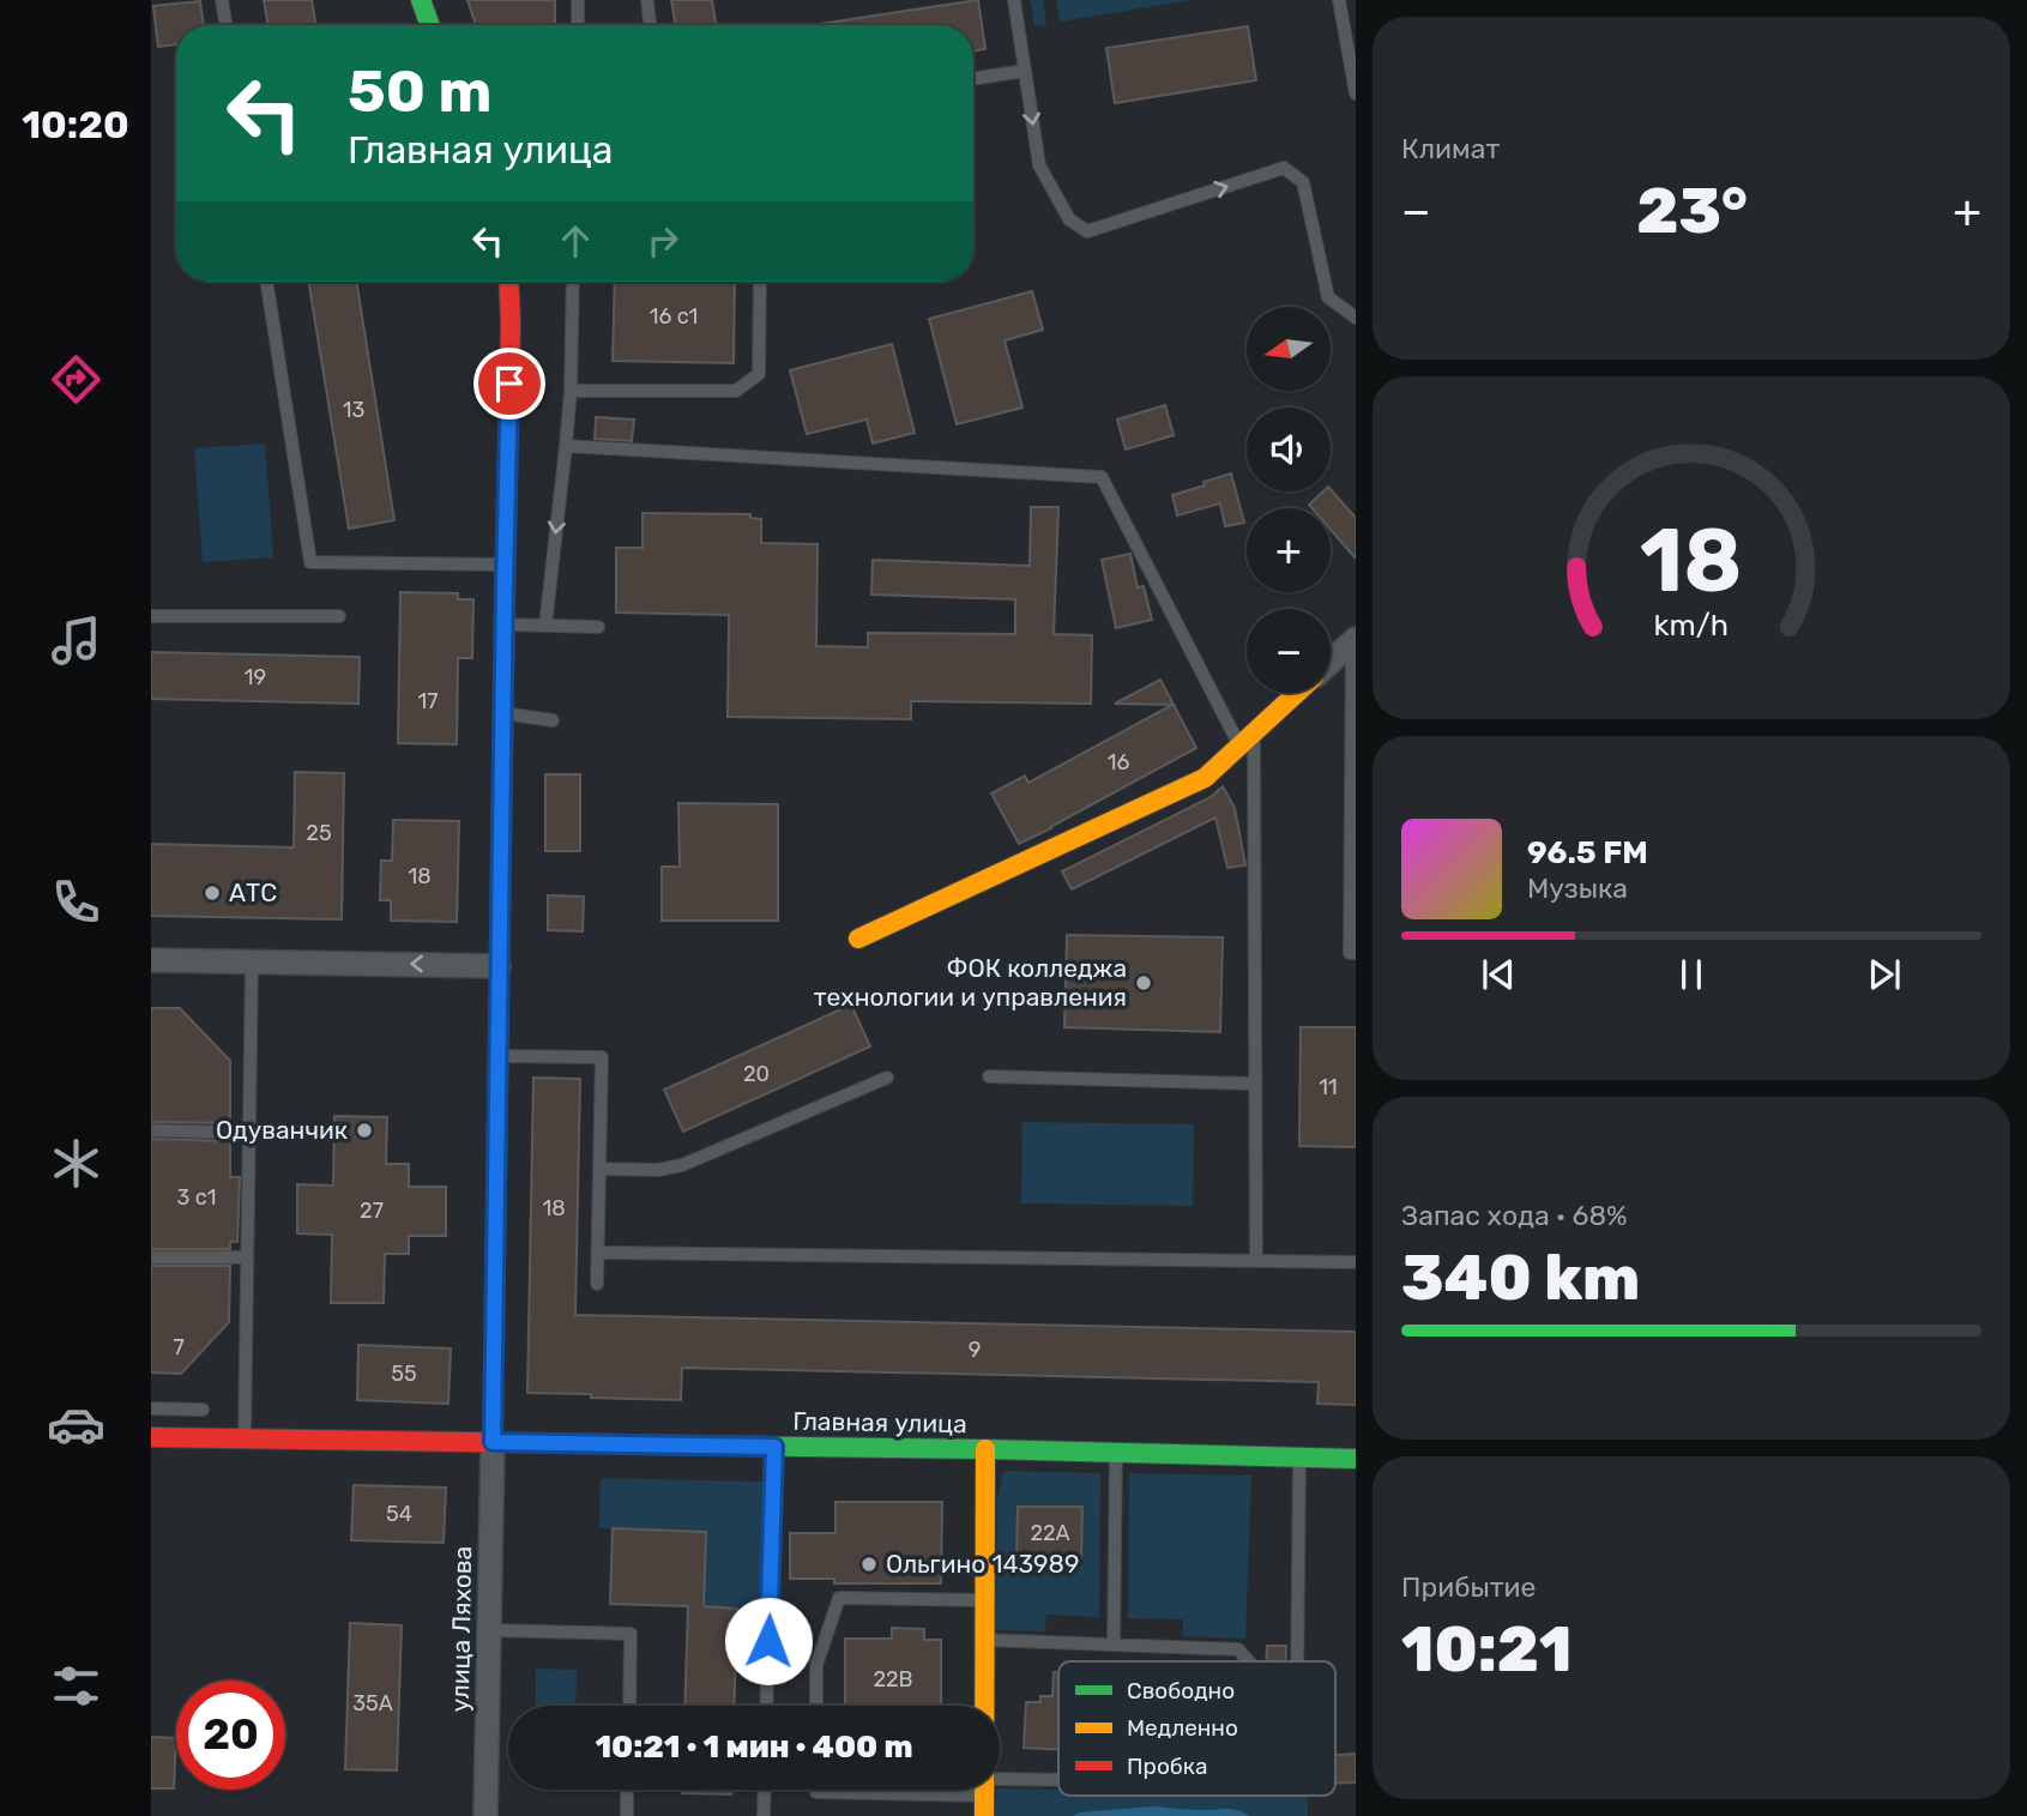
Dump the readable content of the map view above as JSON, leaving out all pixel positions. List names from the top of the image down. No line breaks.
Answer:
{"streets":{"street":["Главная улица","улица Ляхова"]},"crossings":[["Главная улица","улица Ляхова"]],"places":["АТС","ФОК колледжа технологии и управления","Одуванчик","Ольгино 143989"],"house_numbers":["16 с1","13","19","17","16","25","18","20","11","3 с1","18","27","7","9","55","54","22А","22В","35А"],"legend":["Свободно","Медленно","Пробка"],"north":"left","page":{"tabs":"10:20","tile":["Климат",["Запас хода · 68%","340 km"],["Прибытие","10:21"]],"turn":["50 m","Главная улица"],"heat":["−","23°","+"],"map_buttons":["+","−"],"song":["96.5 FM","Музыка"],"limit":"20","trip":"10:21 · 1 мин · 400 m","gauge":["18","km/h"]}}
